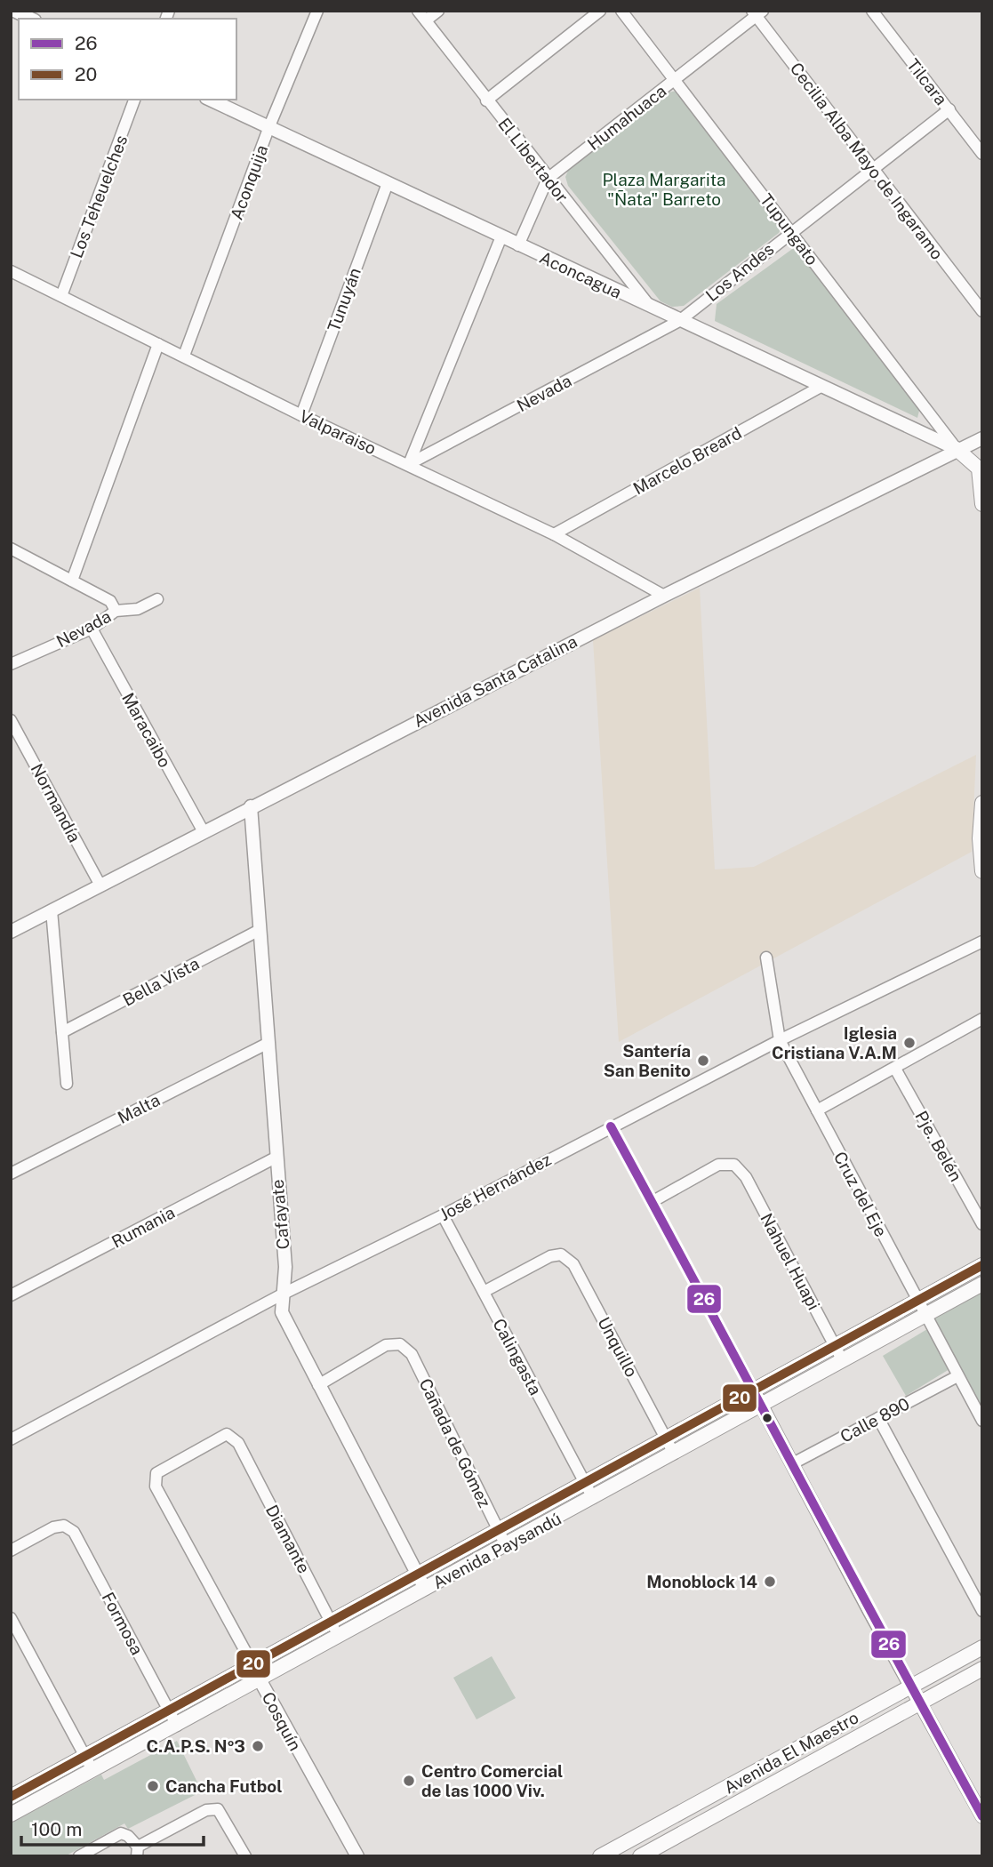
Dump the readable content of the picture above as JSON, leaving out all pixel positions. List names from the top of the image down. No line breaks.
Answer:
{"streets":{"main road":["Avenida Paysandú","Avenida El Maestro"],"street":["Tilcara","Humahuaca","El Libertador","Cecilia Alba Mayo de Ingaramo","Aconquija","Los Teheuelches","Tupungato","Los Andes","Aconcagua","Tunuyán","Nevada","Valparaiso","Marcelo Breard","Avenida Santa Catalina","Maracaibo","Normandía","Bella Vista","Malta","Pje. Belén","José Hernández","Cruz del Eje","Cafayate","Rumania","Nahuel Huapi","Unquillo","Calingasta","Calle 890","Cañada de Gómez","Diamante","Formosa","Cosquín"]},"crossings":[["Tilcara","Los Andes"],["Humahuaca","El Libertador"],["Humahuaca","Cecilia Alba Mayo de Ingaramo"],["Humahuaca","Tupungato"],["Humahuaca","Aconcagua"],["El Libertador","Aconcagua"],["Cecilia Alba Mayo de Ingaramo","Los Andes"],["Aconquija","Aconcagua"],["Aconquija","Valparaiso"],["Los Teheuelches","Valparaiso"],["Tupungato","Los Andes"],["Tupungato","Aconcagua"],["Tupungato","Avenida Santa Catalina"],["Los Andes","Aconcagua"],["Los Andes","Nevada"],["Aconcagua","Tunuyán"],["Aconcagua","Nevada"],["Aconcagua","Marcelo Breard"],["Aconcagua","Avenida Santa Catalina"],["Tunuyán","Valparaiso"],["Nevada","Valparaiso"],["Nevada","Maracaibo"],["Valparaiso","Marcelo Breard"],["Valparaiso","Avenida Santa Catalina"],["Avenida Santa Catalina","Maracaibo"],["Avenida Santa Catalina","Normandía"],["Avenida Santa Catalina","Cafayate"],["Bella Vista","Cafayate"],["Malta","Cafayate"],["José Hernández","Cruz del Eje"],["José Hernández","Cafayate"],["José Hernández","Calingasta"],["Cruz del Eje","Calle 890"],["Cruz del Eje","Avenida Paysandú"],["Cafayate","Rumania"],["Cafayate","Cañada de Gómez"],["Cafayate","Avenida Paysandú"],["Nahuel Huapi","Avenida Paysandú"],["Unquillo","Calingasta"],["Unquillo","Avenida Paysandú"],["Calingasta","Avenida Paysandú"],["Cañada de Gómez","Avenida Paysandú"],["Diamante","Avenida Paysandú"],["Diamante","Cosquín"],["Avenida Paysandú","Formosa"],["Avenida Paysandú","Cosquín"]],"parks":["Plaza Margarita \"Ñata\" Barreto"],"places":["Iglesia Cristiana V.A.M","Santería San Benito","Monoblock 14","C.A.P.S. Nº3","Centro Comercial de las 1000 Viv.","Cancha Futbol"],"lines":["transit line 26","transit line 20"],"legend":["26","20"],"scale_bar":"100 m"}
